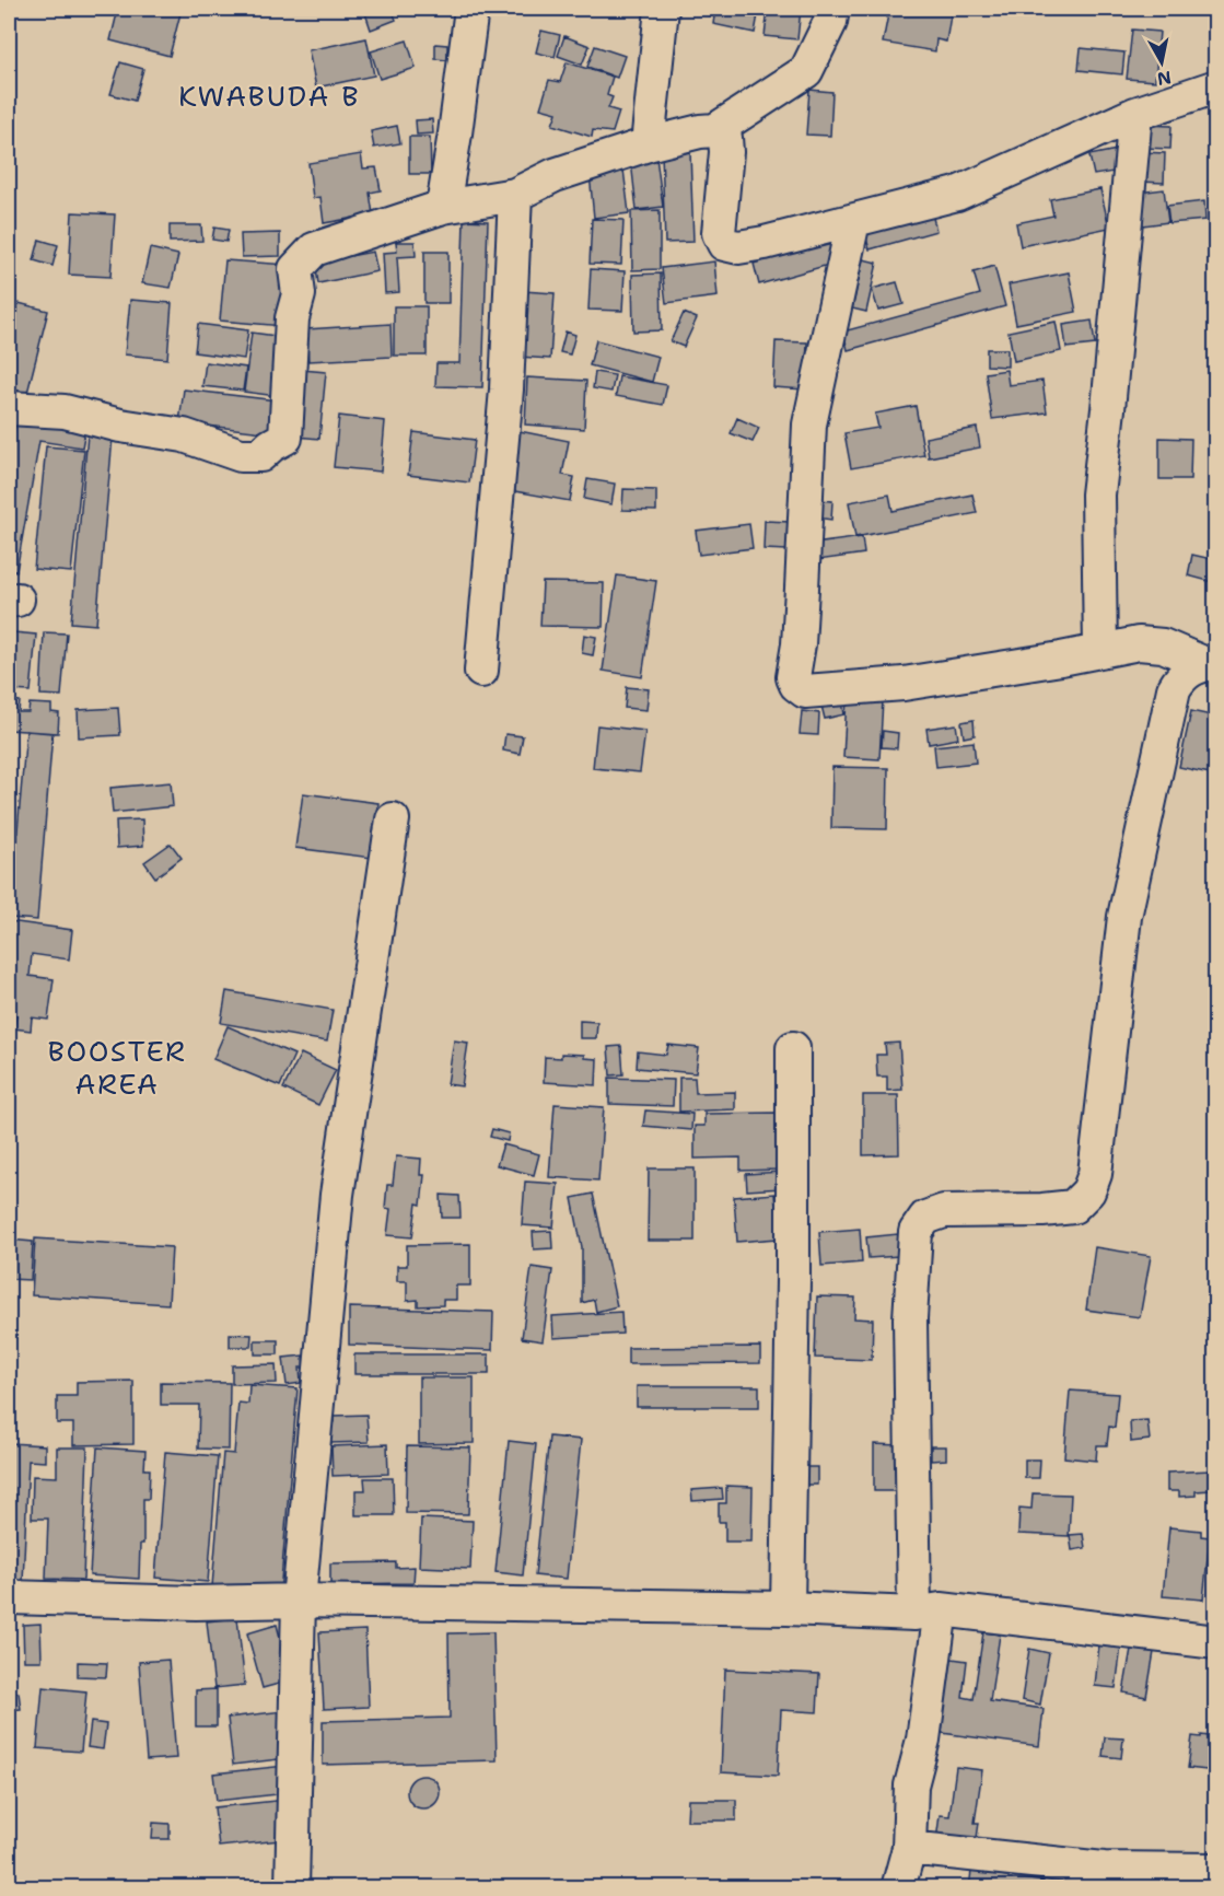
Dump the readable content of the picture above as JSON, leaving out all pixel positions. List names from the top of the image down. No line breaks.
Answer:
{"districts":["KWABUDA B","BOOSTER AREA"],"north":"bottom"}
